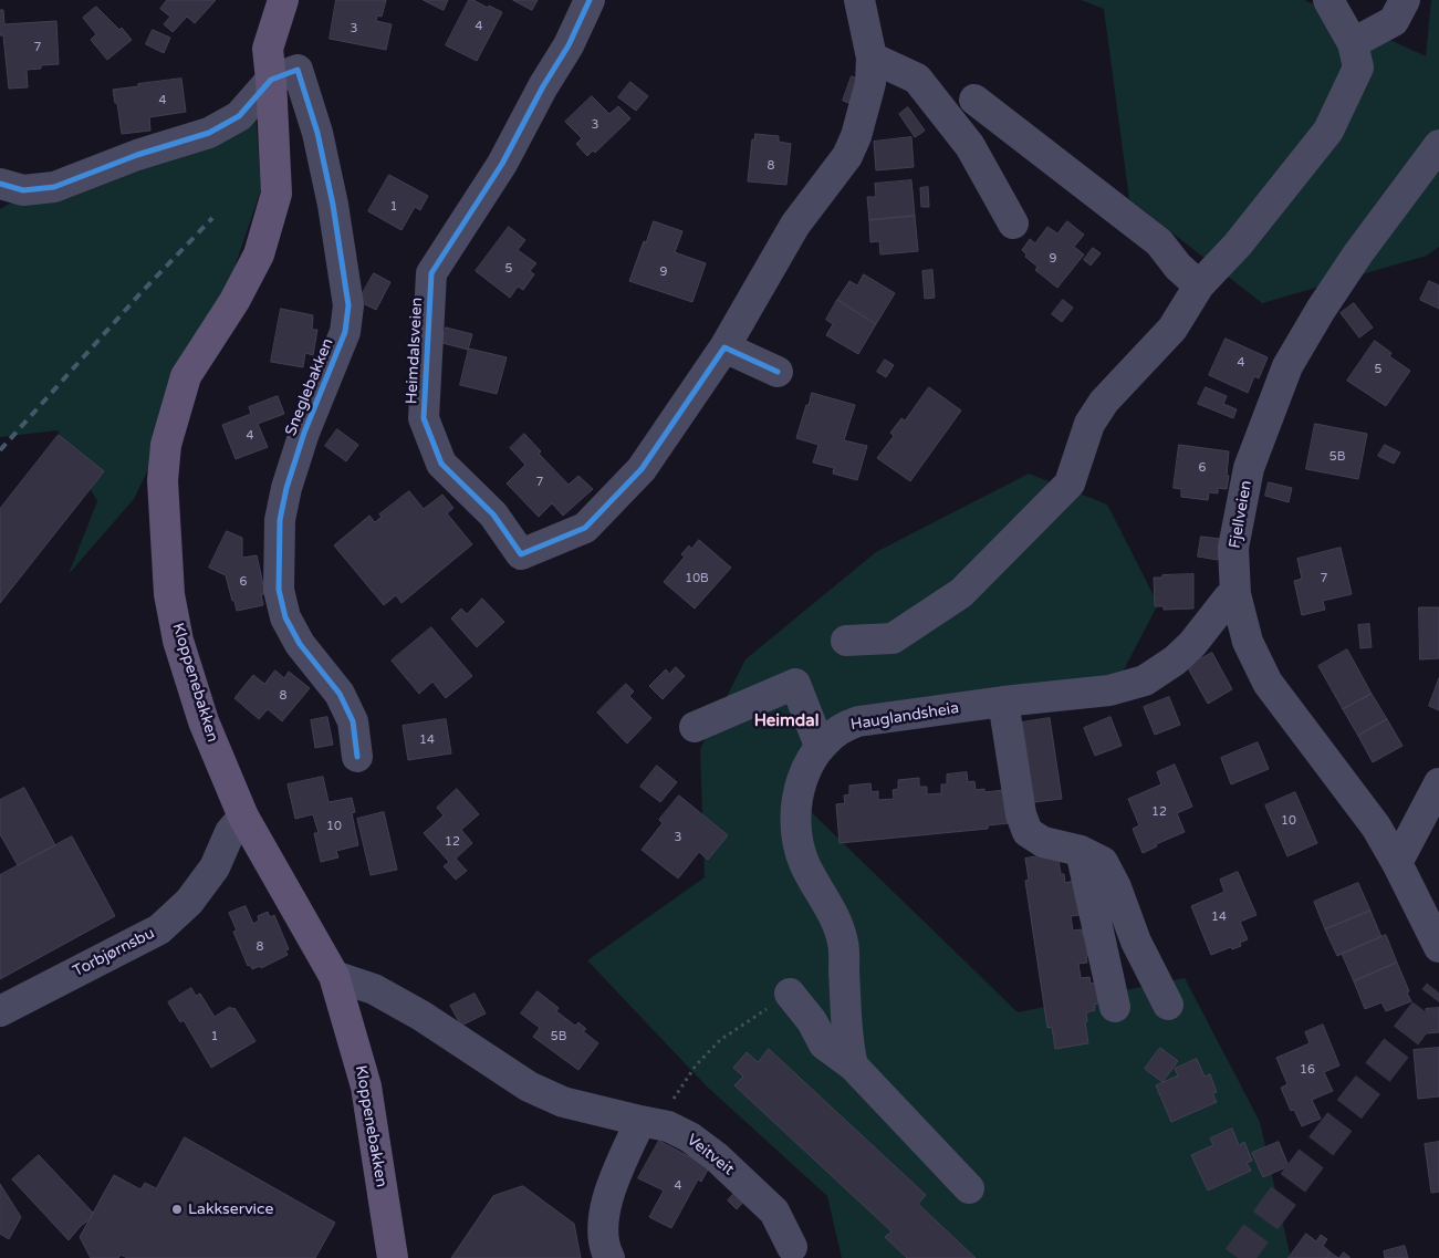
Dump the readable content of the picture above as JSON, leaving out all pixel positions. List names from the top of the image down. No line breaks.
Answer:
{"streets":{"main road":["Kloppenebakken"],"street":["Heimdalsveien","Sneglebakken","Fjellveien","Hauglandsheia","Torbjørnsbu","Veitveit"]},"crossings":[["Sneglebakken","Kloppenebakken"],["Fjellveien","Hauglandsheia"],["Kloppenebakken","Torbjørnsbu"],["Kloppenebakken","Veitveit"]],"districts":["Heimdal"],"places":["Lakkservice"],"house_numbers":["4","3","7","4","3","8","1","9","5","9","4","5","4","5B","6","7","10B","7","6","8","14","12","10","10","3","12","14","8","1","5B","16","4"]}
